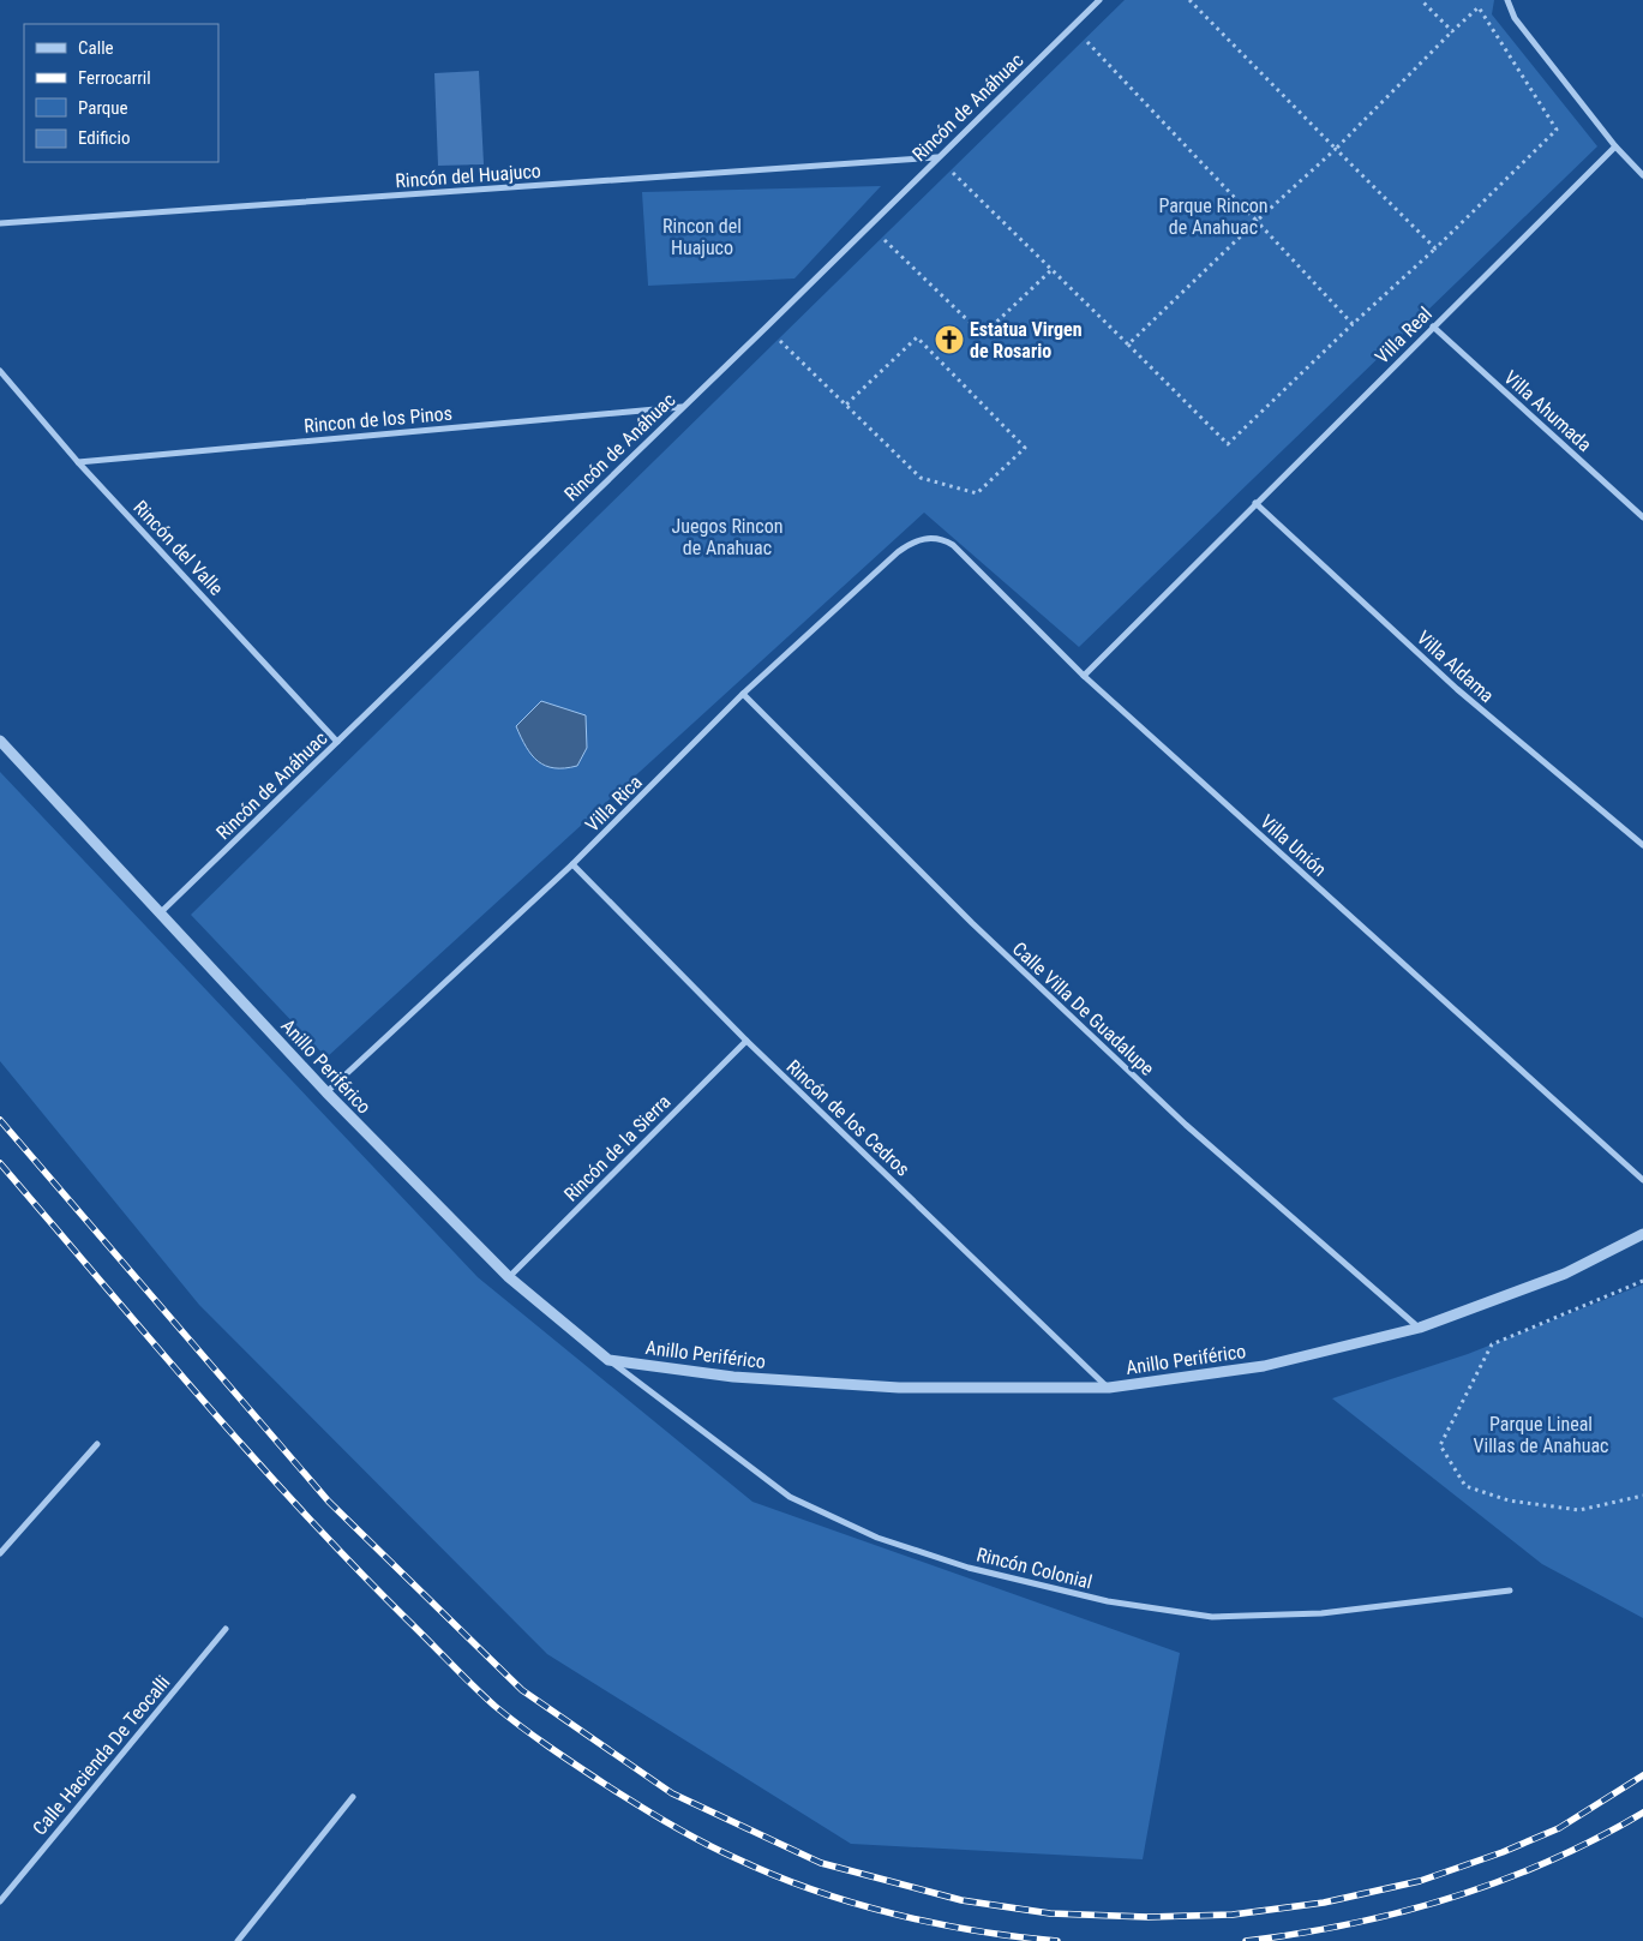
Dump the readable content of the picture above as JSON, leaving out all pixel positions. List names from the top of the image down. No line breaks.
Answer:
{"streets":{"street":["Rincón de Anáhuac","Rincón del Huajuco","Villa Real","Villa Ahumada","Rincon de los Pinos","Rincón del Valle","Villa Aldama","Villa Rica","Villa Unión","Calle Villa De Guadalupe","Anillo Periférico","Rincón de los Cedros","Rincón de la Sierra","Rincón Colonial","Calle Hacienda De Teocalli"]},"crossings":[["Rincón de Anáhuac","Rincón del Huajuco"],["Rincón de Anáhuac","Rincon de los Pinos"],["Rincón de Anáhuac","Rincón del Valle"],["Rincón de Anáhuac","Anillo Periférico"],["Villa Real","Villa Ahumada"],["Villa Real","Villa Aldama"],["Villa Real","Villa Unión"],["Rincon de los Pinos","Rincón del Valle"],["Villa Rica","Villa Unión"],["Villa Rica","Calle Villa De Guadalupe"],["Villa Rica","Anillo Periférico"],["Villa Rica","Rincón de los Cedros"],["Calle Villa De Guadalupe","Anillo Periférico"],["Anillo Periférico","Rincón de los Cedros"],["Anillo Periférico","Rincón de la Sierra"],["Anillo Periférico","Rincón Colonial"],["Rincón de los Cedros","Rincón de la Sierra"]],"parks":["Parque Rincon de Anahuac","Rincon del Huajuco","Juegos Rincon de Anahuac","Parque Lineal Villas de Anahuac"],"places":{"church":["Estatua Virgen de Rosario"]},"legend":["Calle","Ferrocarril","Parque","Edificio"]}
